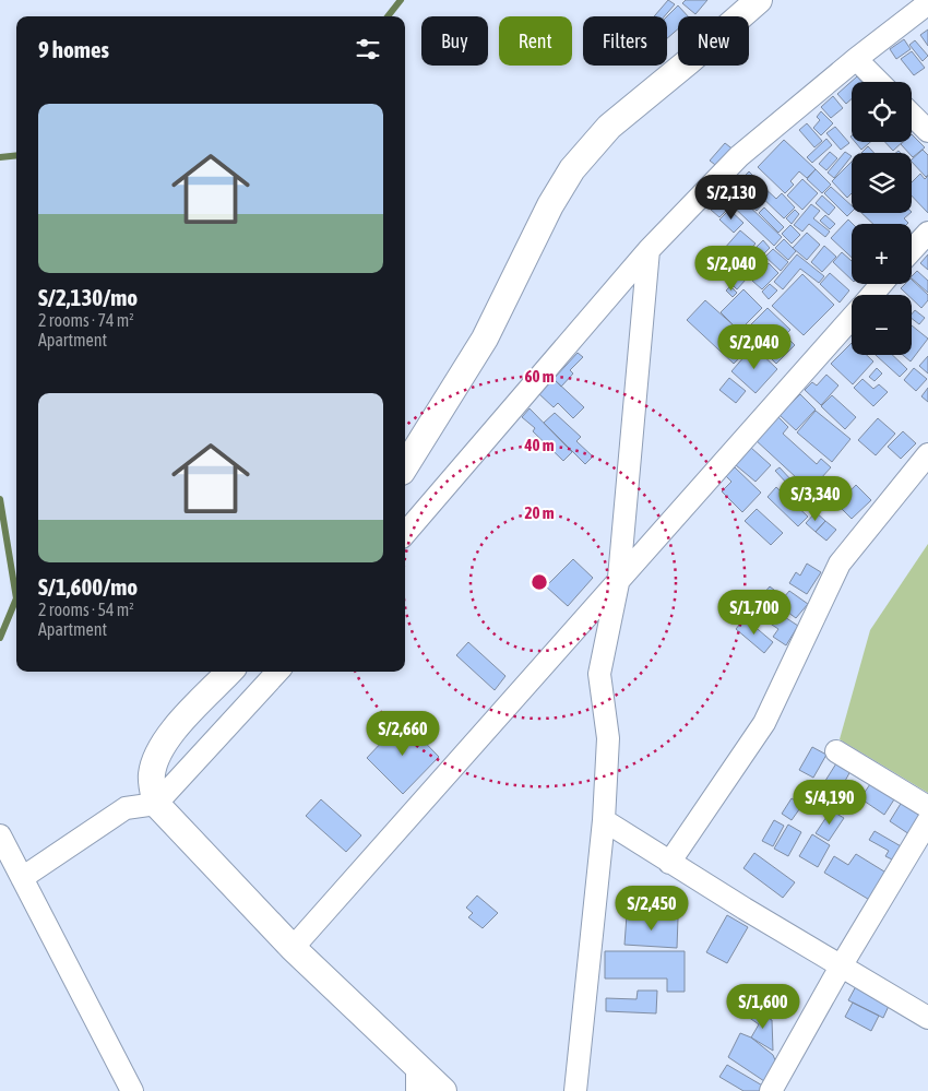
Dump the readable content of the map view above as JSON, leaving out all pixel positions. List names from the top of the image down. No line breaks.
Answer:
{"page":{"chip":["Buy","Rent","Filters","New"],"heading":"9 homes","map_buttons":["+","−"],"list":[{"name":"S/2,130/mo","note":"2 rooms · 74 m² · Apartment"},{"name":"S/1,600/mo","note":"2 rooms · 54 m² · Apartment"}],"price":["S/2,130","S/2,040","S/2,040","S/3,340","S/1,700","S/2,660","S/4,190","S/2,450","S/1,600"]},"rings":["60 m","40 m","20 m"]}
